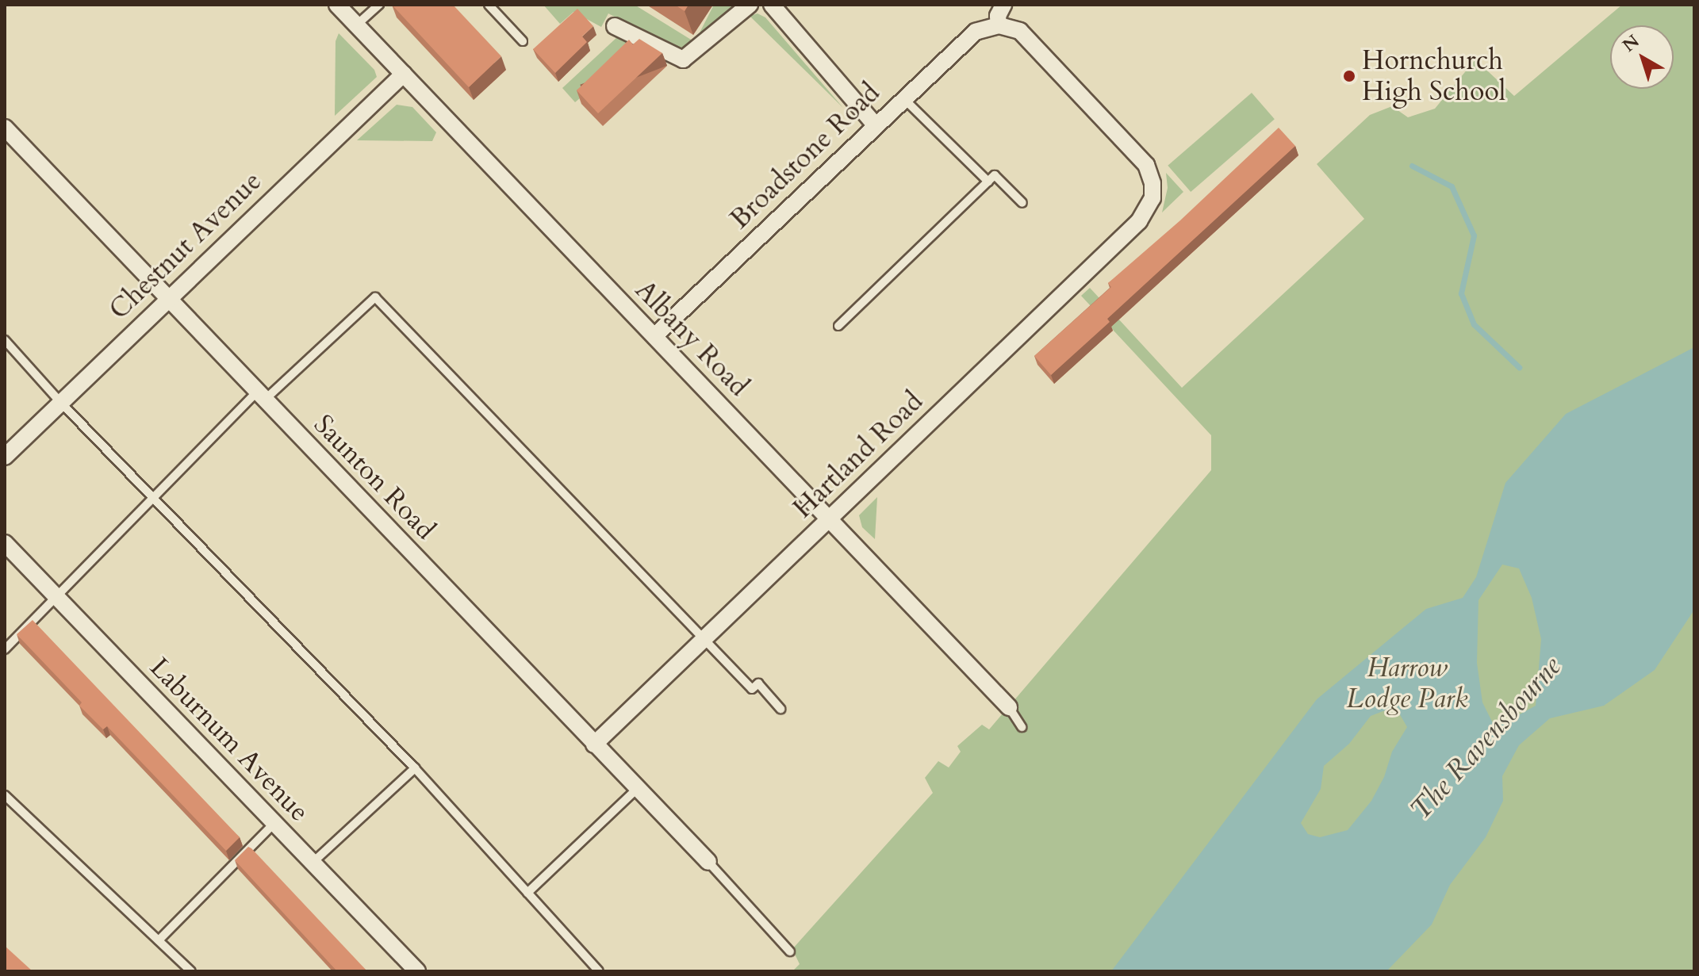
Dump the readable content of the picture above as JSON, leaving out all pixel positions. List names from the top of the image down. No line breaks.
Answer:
{"streets":{"street":["Broadstone Road","Chestnut Avenue","Albany Road","Hartland Road","Saunton Road","Laburnum Avenue"]},"crossings":[["Broadstone Road","Albany Road"],["Broadstone Road","Hartland Road"],["Chestnut Avenue","Albany Road"],["Chestnut Avenue","Saunton Road"],["Albany Road","Hartland Road"],["Hartland Road","Saunton Road"]],"water":["The Ravensbourne"],"parks":["Harrow Lodge Park"],"places":["Hornchurch High School"],"north":"top left"}
